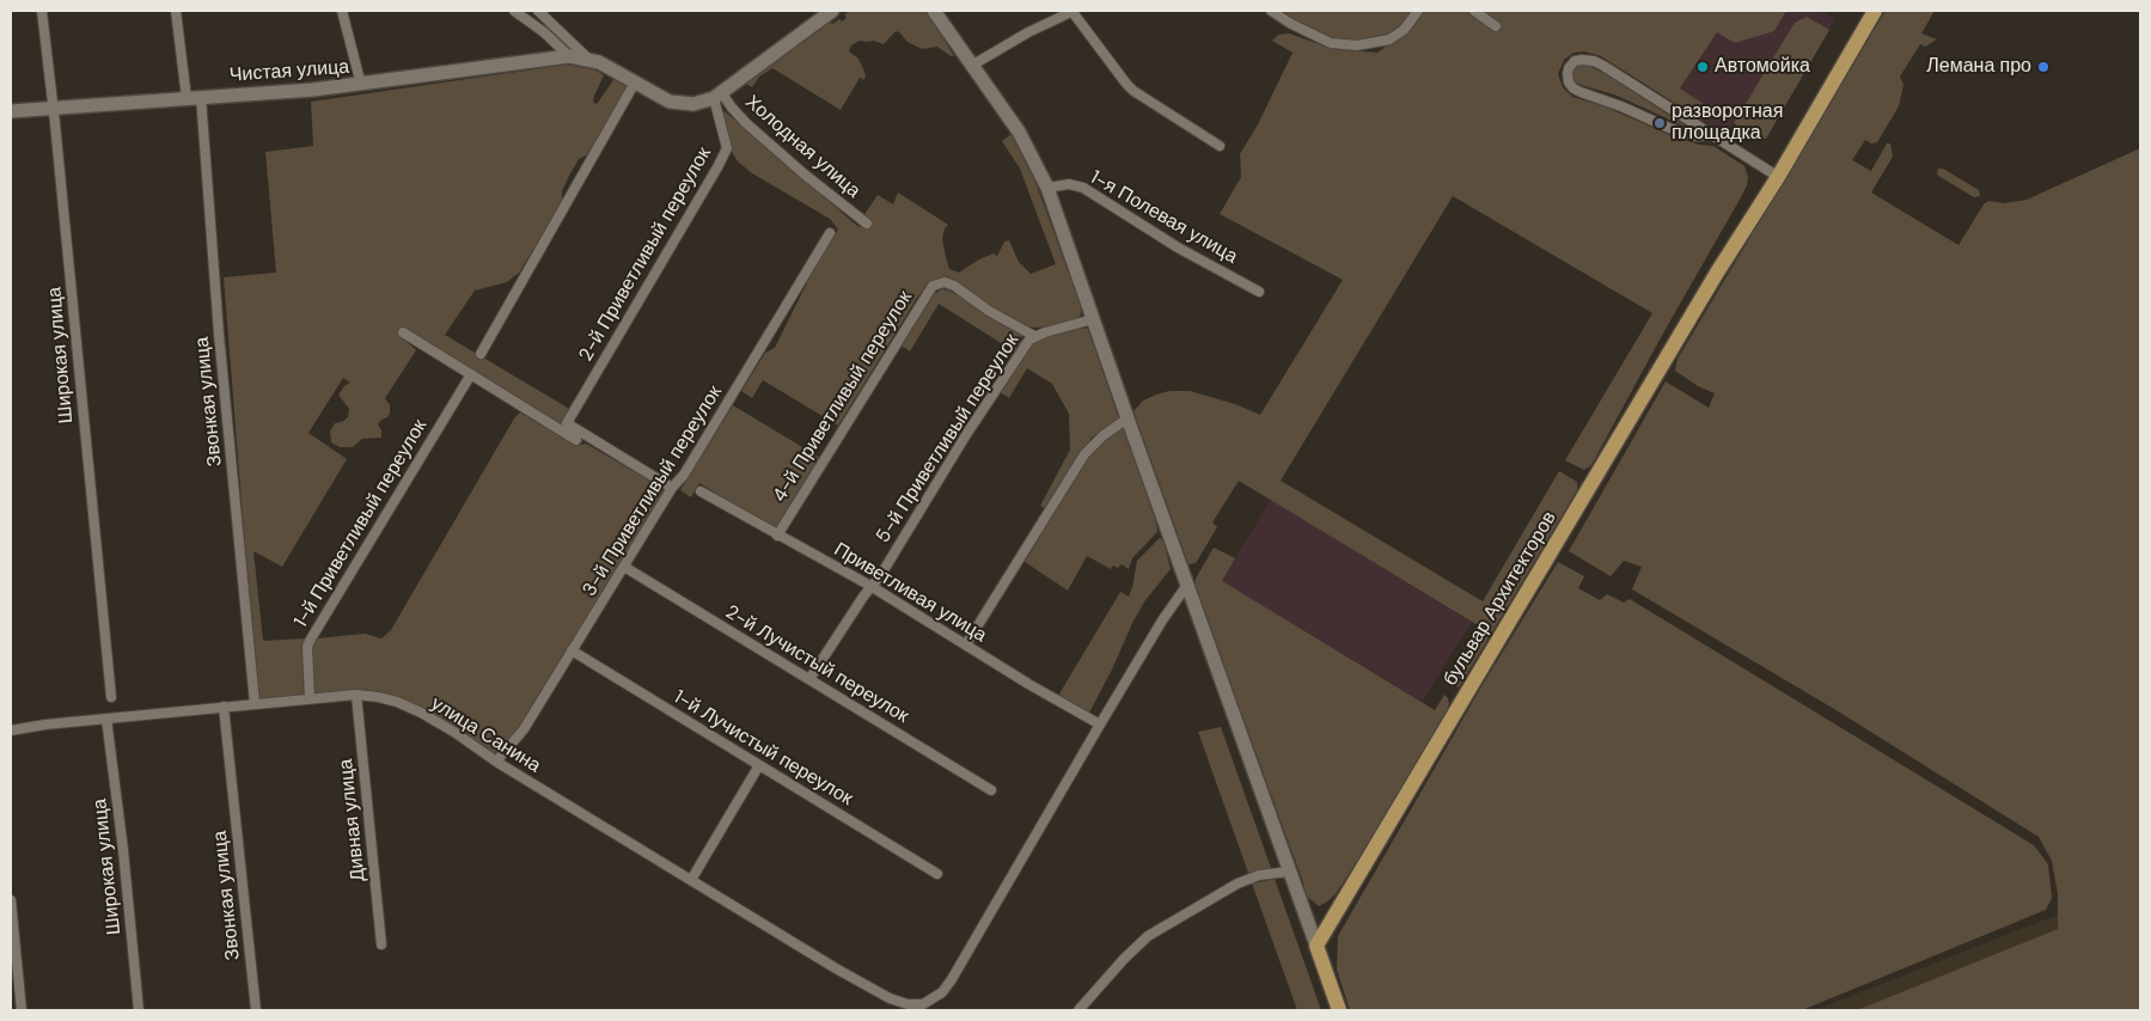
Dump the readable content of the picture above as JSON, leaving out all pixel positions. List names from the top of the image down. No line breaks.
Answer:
{"streets":{"main road":["Чистая улица","бульвар Архитекторов"],"street":["Холодная улица","1-я Полевая улица","2-й Приветливый переулок","Широкая улица","4-й Приветливый переулок","Звонкая улица","5-й Приветливый переулок","3-й Приветливый переулок","1-й Приветливый переулок","Приветливая улица","2-й Лучистый переулок","улица Санина","1-й Лучистый переулок","Дивная улица"]},"crossings":[["Чистая улица","Холодная улица"],["Чистая улица","2-й Приветливый переулок"],["Чистая улица","Широкая улица"],["Чистая улица","Звонкая улица"],["Холодная улица","2-й Приветливый переулок"],["2-й Приветливый переулок","3-й Приветливый переулок"],["Широкая улица","улица Санина"],["4-й Приветливый переулок","5-й Приветливый переулок"],["4-й Приветливый переулок","Приветливая улица"],["Звонкая улица","улица Санина"],["5-й Приветливый переулок","Приветливая улица"],["5-й Приветливый переулок","2-й Лучистый переулок"],["3-й Приветливый переулок","2-й Лучистый переулок"],["3-й Приветливый переулок","улица Санина"],["3-й Приветливый переулок","1-й Лучистый переулок"],["1-й Приветливый переулок","улица Санина"],["Приветливая улица","улица Санина"],["улица Санина","Дивная улица"]],"places":["Автомойка","Лемана про","разворотная площадка"]}
